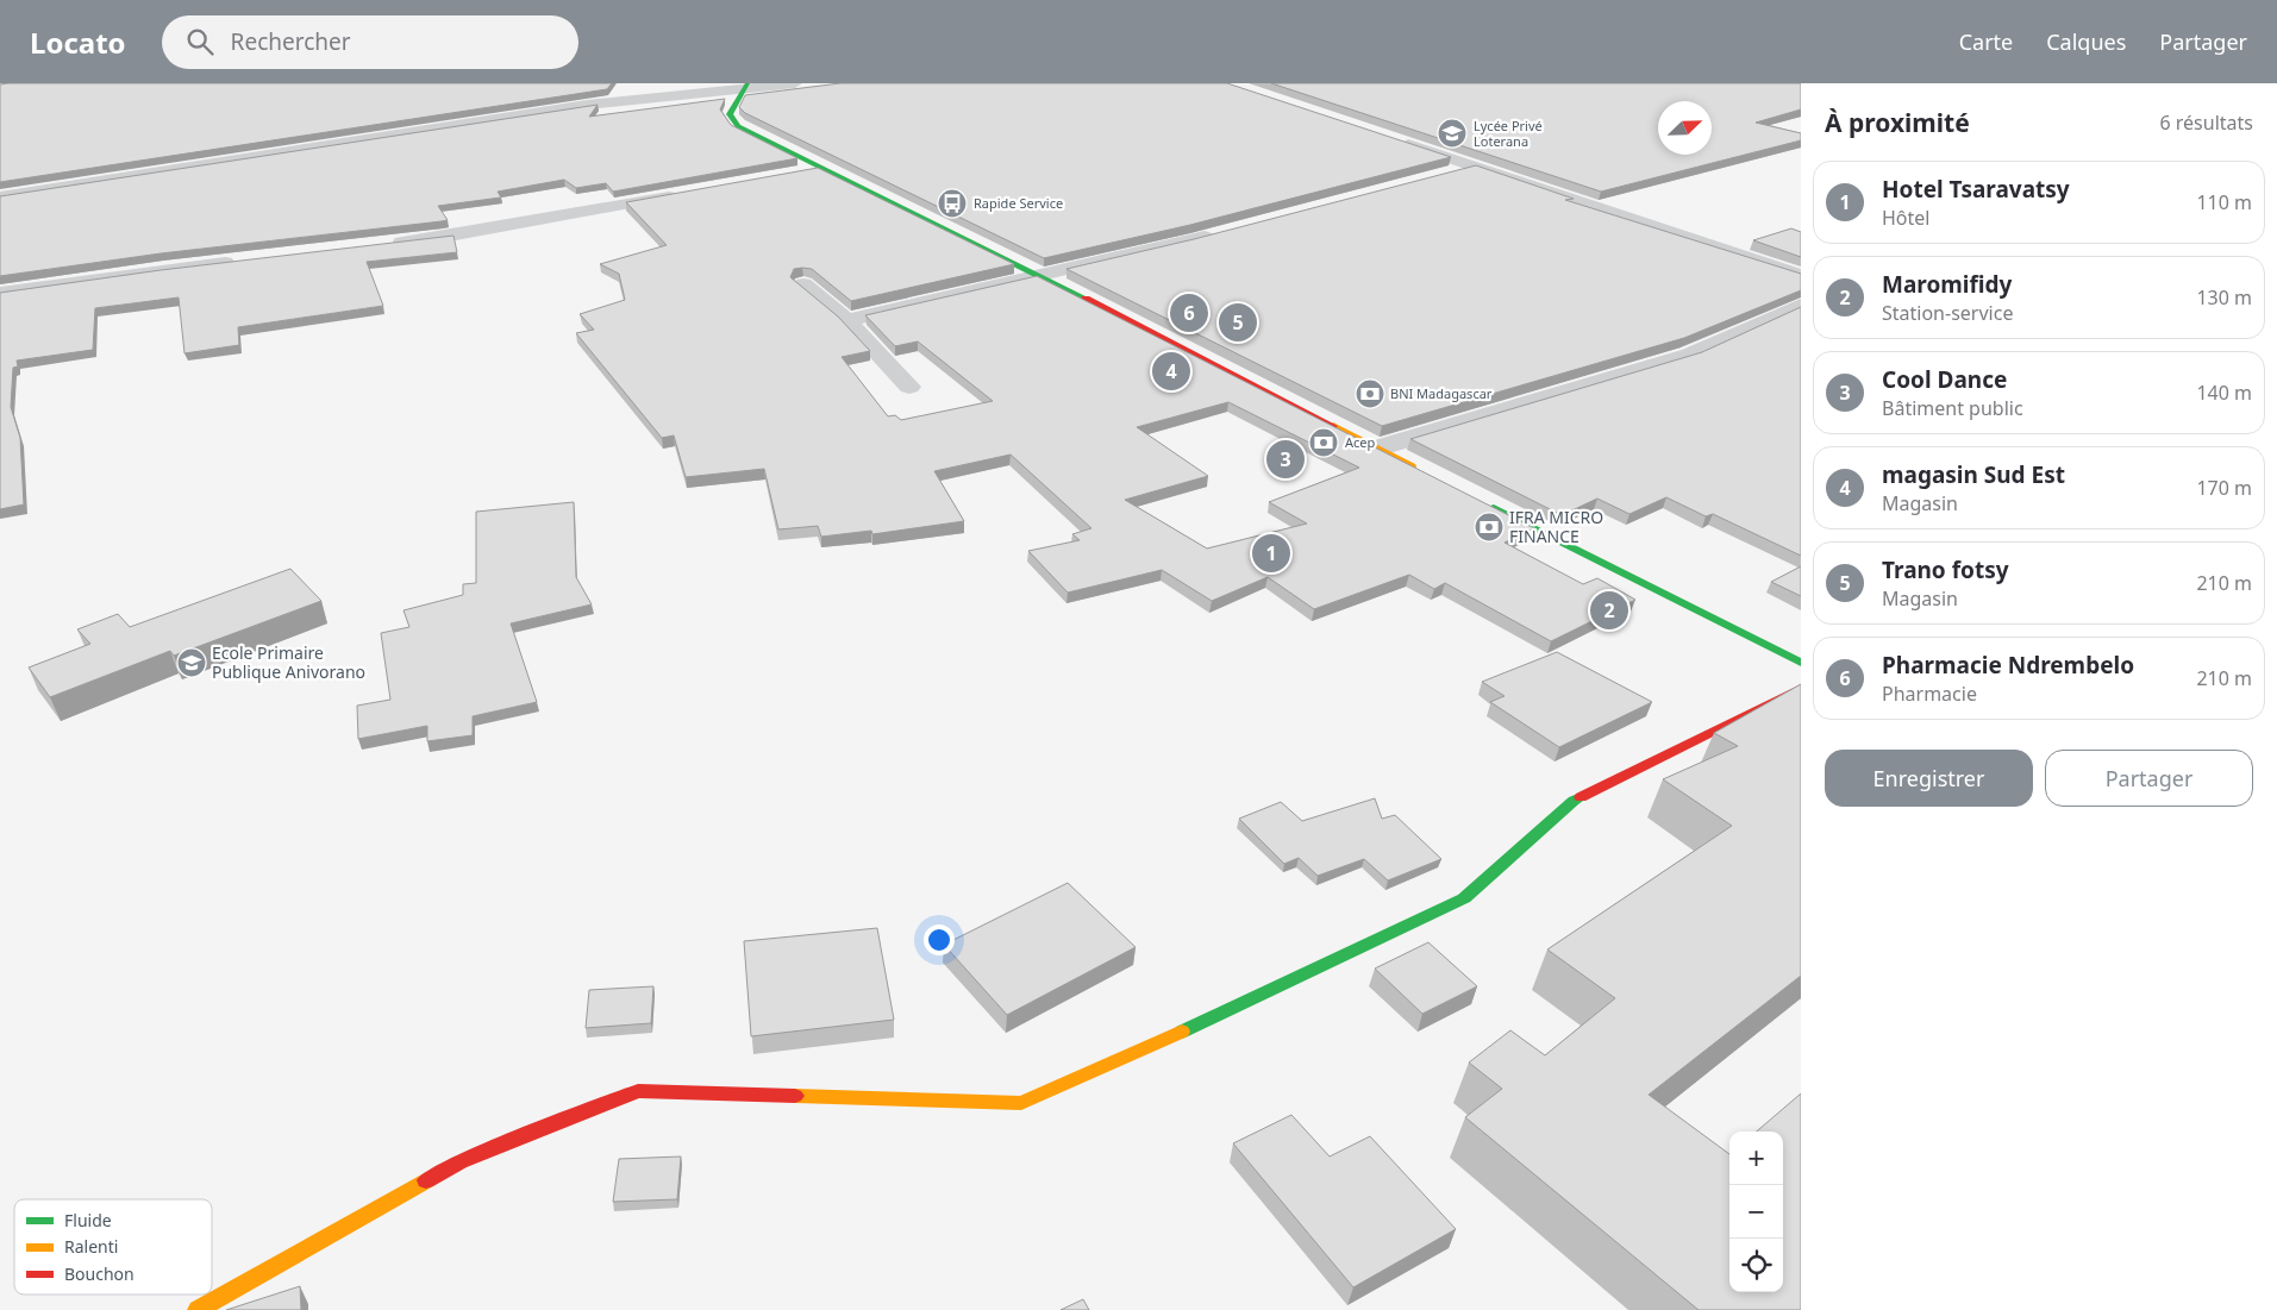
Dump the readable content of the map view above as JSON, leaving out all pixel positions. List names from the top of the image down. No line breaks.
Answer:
{"places":{"school or university":["Lycée Privé Loterana","Ecole Primaire Publique Anivorano"],"bus stop":["Rapide Service"],"bank":["BNI Madagascar","Acep","IFRA MICRO FINANCE"]},"legend":["Fluide","Ralenti","Bouchon"],"north":"top right","page":{"header":"Locato","search":"Rechercher","nav":["Carte","Calques","Partager"],"heading":["À proximité","6 résultats"],"list":[{"mark":"1","name":"Hotel Tsaravatsy","note":"Hôtel","value":"110 m"},{"mark":"2","name":"Maromifidy","note":"Station-service","value":"130 m"},{"mark":"3","name":"Cool Dance","note":"Bâtiment public","value":"140 m"},{"mark":"4","name":"magasin Sud Est","note":"Magasin","value":"170 m"},{"mark":"5","name":"Trano fotsy","note":"Magasin","value":"210 m"},{"mark":"6","name":"Pharmacie Ndrembelo","note":"Pharmacie","value":"210 m"}],"pins":["6","5","4","3","1","2"],"buttons":["Enregistrer","Partager"],"map_buttons":["+","−"]}}
